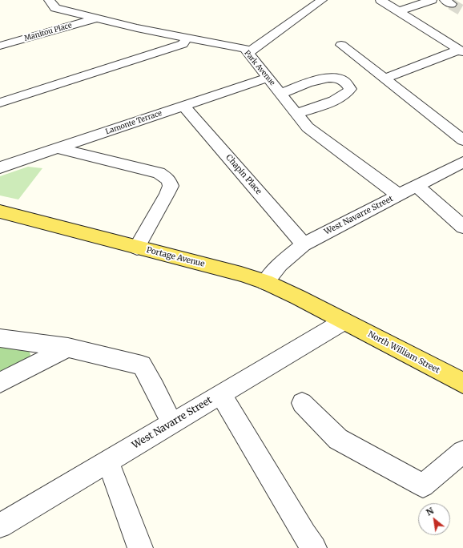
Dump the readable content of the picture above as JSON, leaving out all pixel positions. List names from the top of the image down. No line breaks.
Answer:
{"streets":{"main road":["Portage Avenue","North William Street"],"street":["Manitou Place","Park Avenue","Lamonte Terrace","Chapin Place","West Navarre Street"]},"crossings":[["Manitou Place","Park Avenue"],["Park Avenue","Lamonte Terrace"],["Park Avenue","West Navarre Street"],["Lamonte Terrace","Chapin Place"],["Chapin Place","West Navarre Street"],["West Navarre Street","Portage Avenue"],["West Navarre Street","North William Street"],["Portage Avenue","North William Street"]],"north":"top left"}
